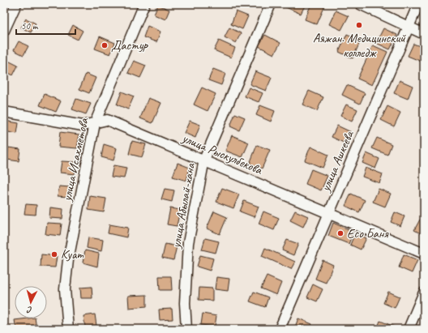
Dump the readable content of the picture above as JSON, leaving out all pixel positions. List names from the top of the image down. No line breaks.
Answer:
{"streets":{"street":["улица Рыскулбекова","улица Исахметова","улица Ашкеева","улица Абылай-хана"]},"crossings":[["улица Рыскулбекова","улица Исахметова"],["улица Рыскулбекова","улица Ашкеева"],["улица Рыскулбекова","улица Абылай-хана"]],"places":["Аяжан. Медицинский колледж","Дастур","Eco Баня","Куат"],"scale_bar":"50 m","north":"bottom"}
